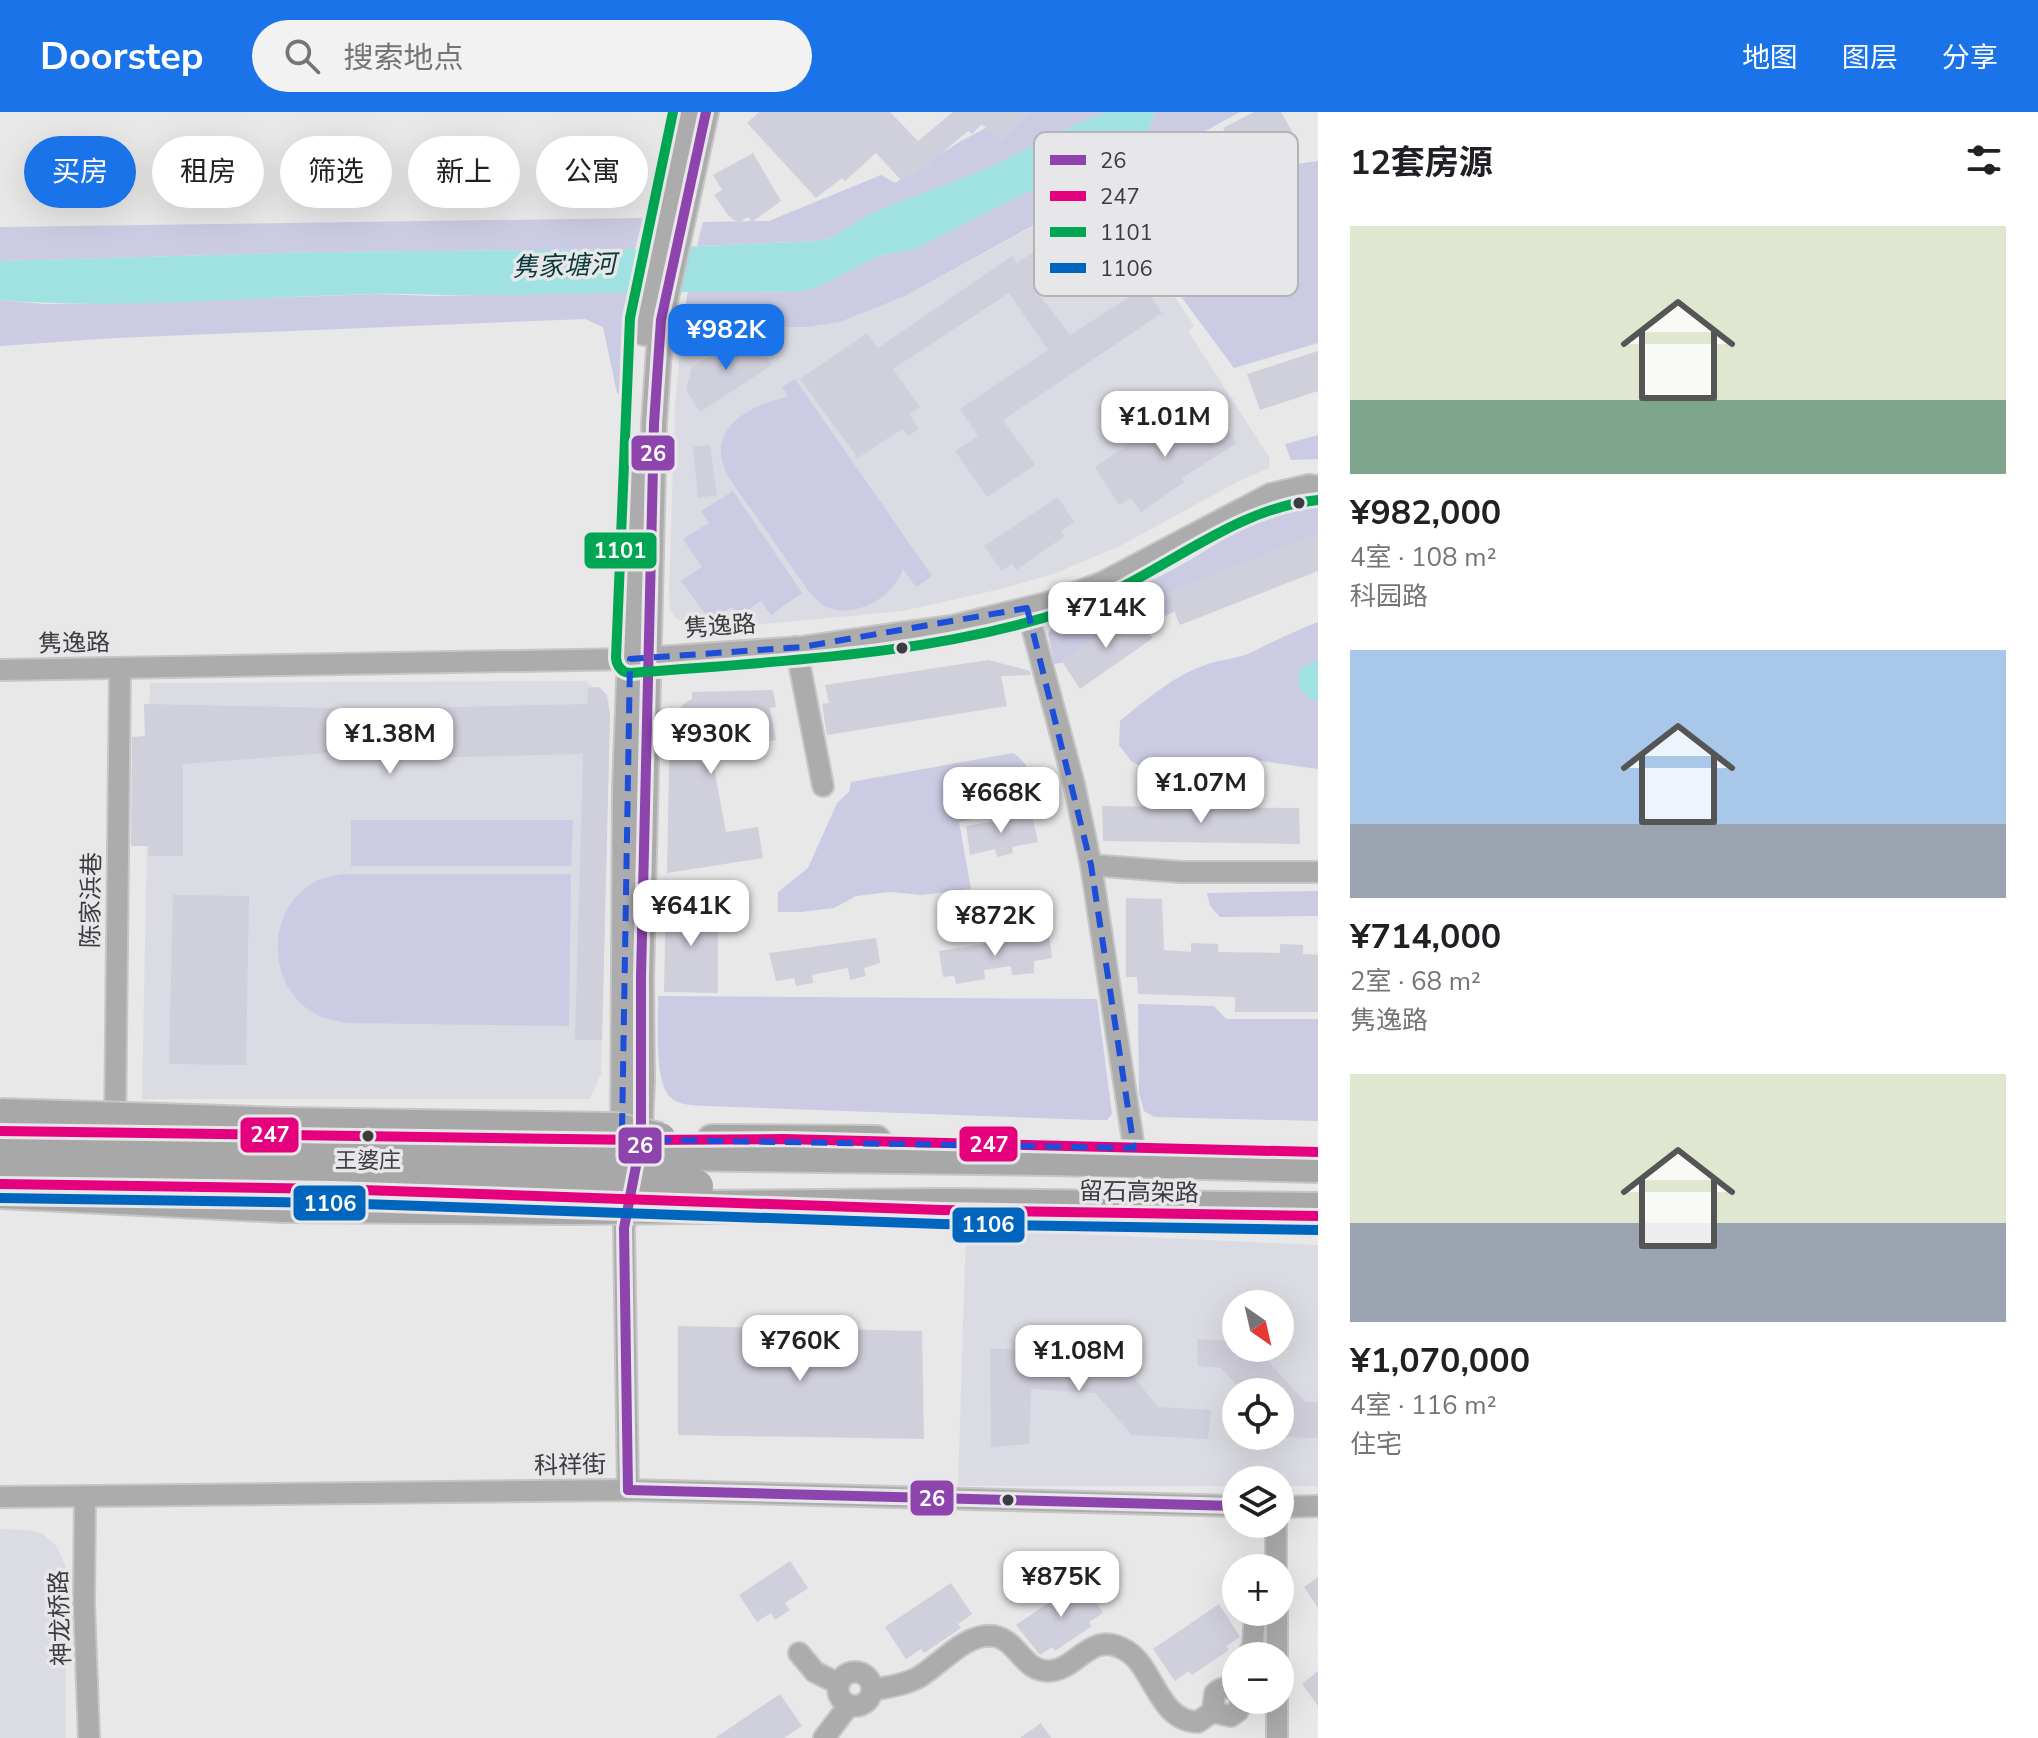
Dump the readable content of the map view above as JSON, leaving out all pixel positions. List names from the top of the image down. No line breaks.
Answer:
{"streets":{"highway":["留石高架路"],"street":["隽逸路","陈家浜巷","科祥街","神龙桥路"]},"crossings":[["隽逸路","陈家浜巷"],["科祥街","神龙桥路"]],"water":["隽家塘河"],"places":["王婆庄"],"lines":["transit line 26","transit line 1101","transit line 247","transit line 1106"],"legend":["26","247","1101","1106"],"north":"bottom right","page":{"header":"Doorstep","search":"搜索地点","nav":["地图","图层","分享"],"heading":"12套房源","chip":["买房","租房","筛选","新上","公寓"],"list":[{"name":"¥982,000","note":"4室 · 108 m² · 科园路"},{"name":"¥714,000","note":"2室 · 68 m² · 隽逸路"},{"name":"¥1,070,000","note":"4室 · 116 m² · 住宅"}],"price":["¥982K","¥1.01M","¥714K","¥1.38M","¥930K","¥1.07M","¥668K","¥641K","¥872K","¥760K","¥1.08M","¥875K"],"map_buttons":["+","−"]}}
